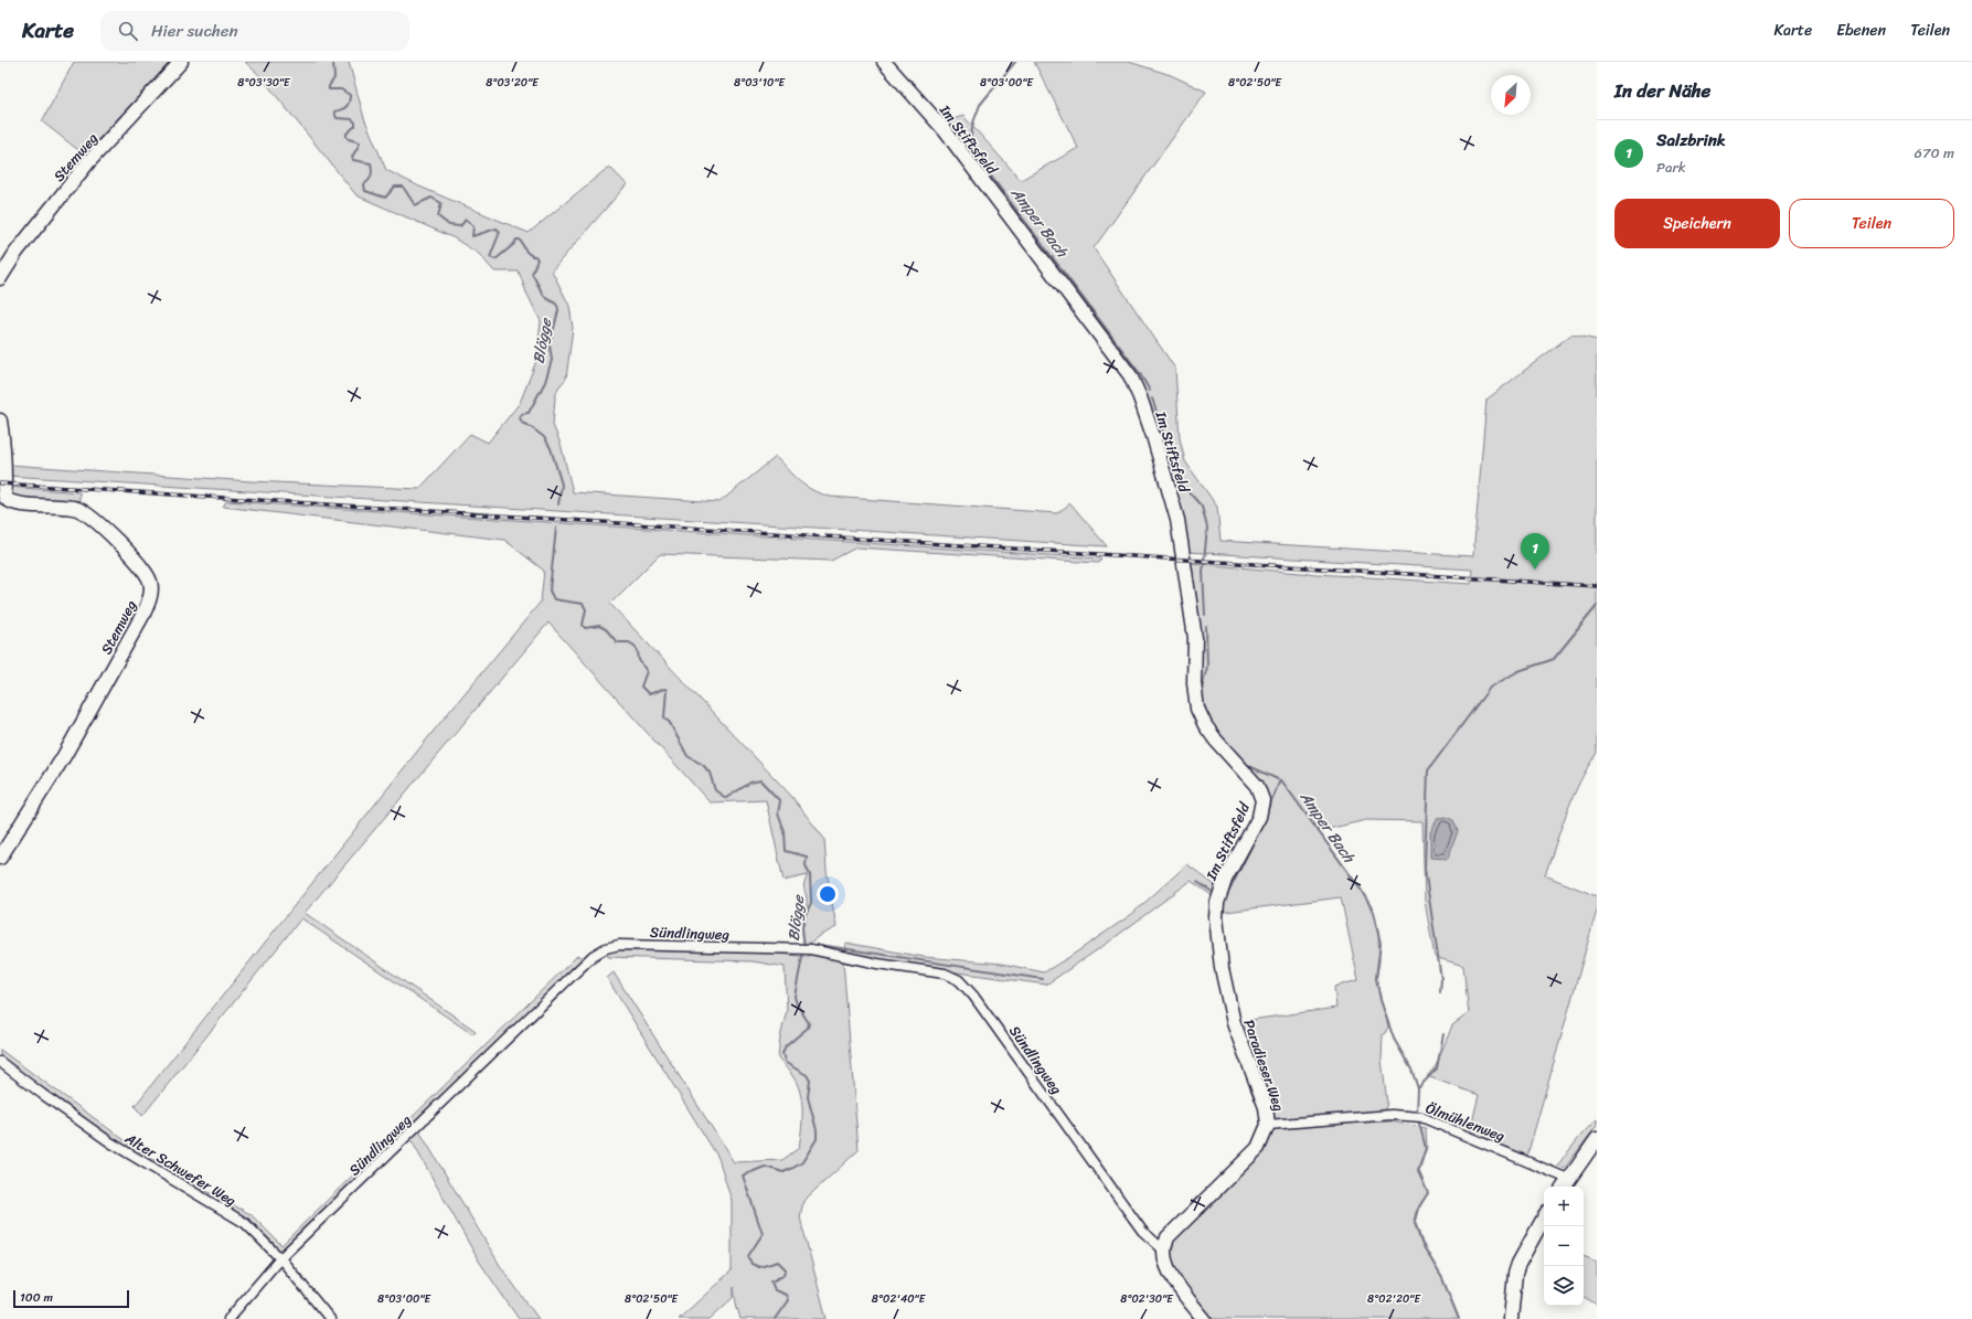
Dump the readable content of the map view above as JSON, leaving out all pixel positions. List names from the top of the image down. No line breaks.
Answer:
{"streets":{"street":["Im Stiftsfeld","Stemweg","Sündlingweg","Paradieser Weg","Ölmühlenweg","Alter Schwefer Weg"]},"crossings":[["Im Stiftsfeld","Paradieser Weg"],["Sündlingweg","Paradieser Weg"],["Sündlingweg","Alter Schwefer Weg"],["Paradieser Weg","Ölmühlenweg"]],"water":["Amper Bach","Blögge"],"scale_bar":"100 m","north":"bottom left","page":{"header":"Karte","search":"Hier suchen","nav":["Karte","Ebenen","Teilen"],"heading":"In der Nähe","list":[{"mark":"1","name":"Salzbrink","note":"Park","value":"670 m"}],"buttons":["Speichern","Teilen"],"pins":"1","map_buttons":["+","−"],"scale":"100 m"},"coordinates":["8°03'30\"E","8°03'20\"E","8°03'10\"E","8°03'00\"E","8°02'50\"E","8°02'40\"E","8°02'30\"E","8°02'20\"E"]}
